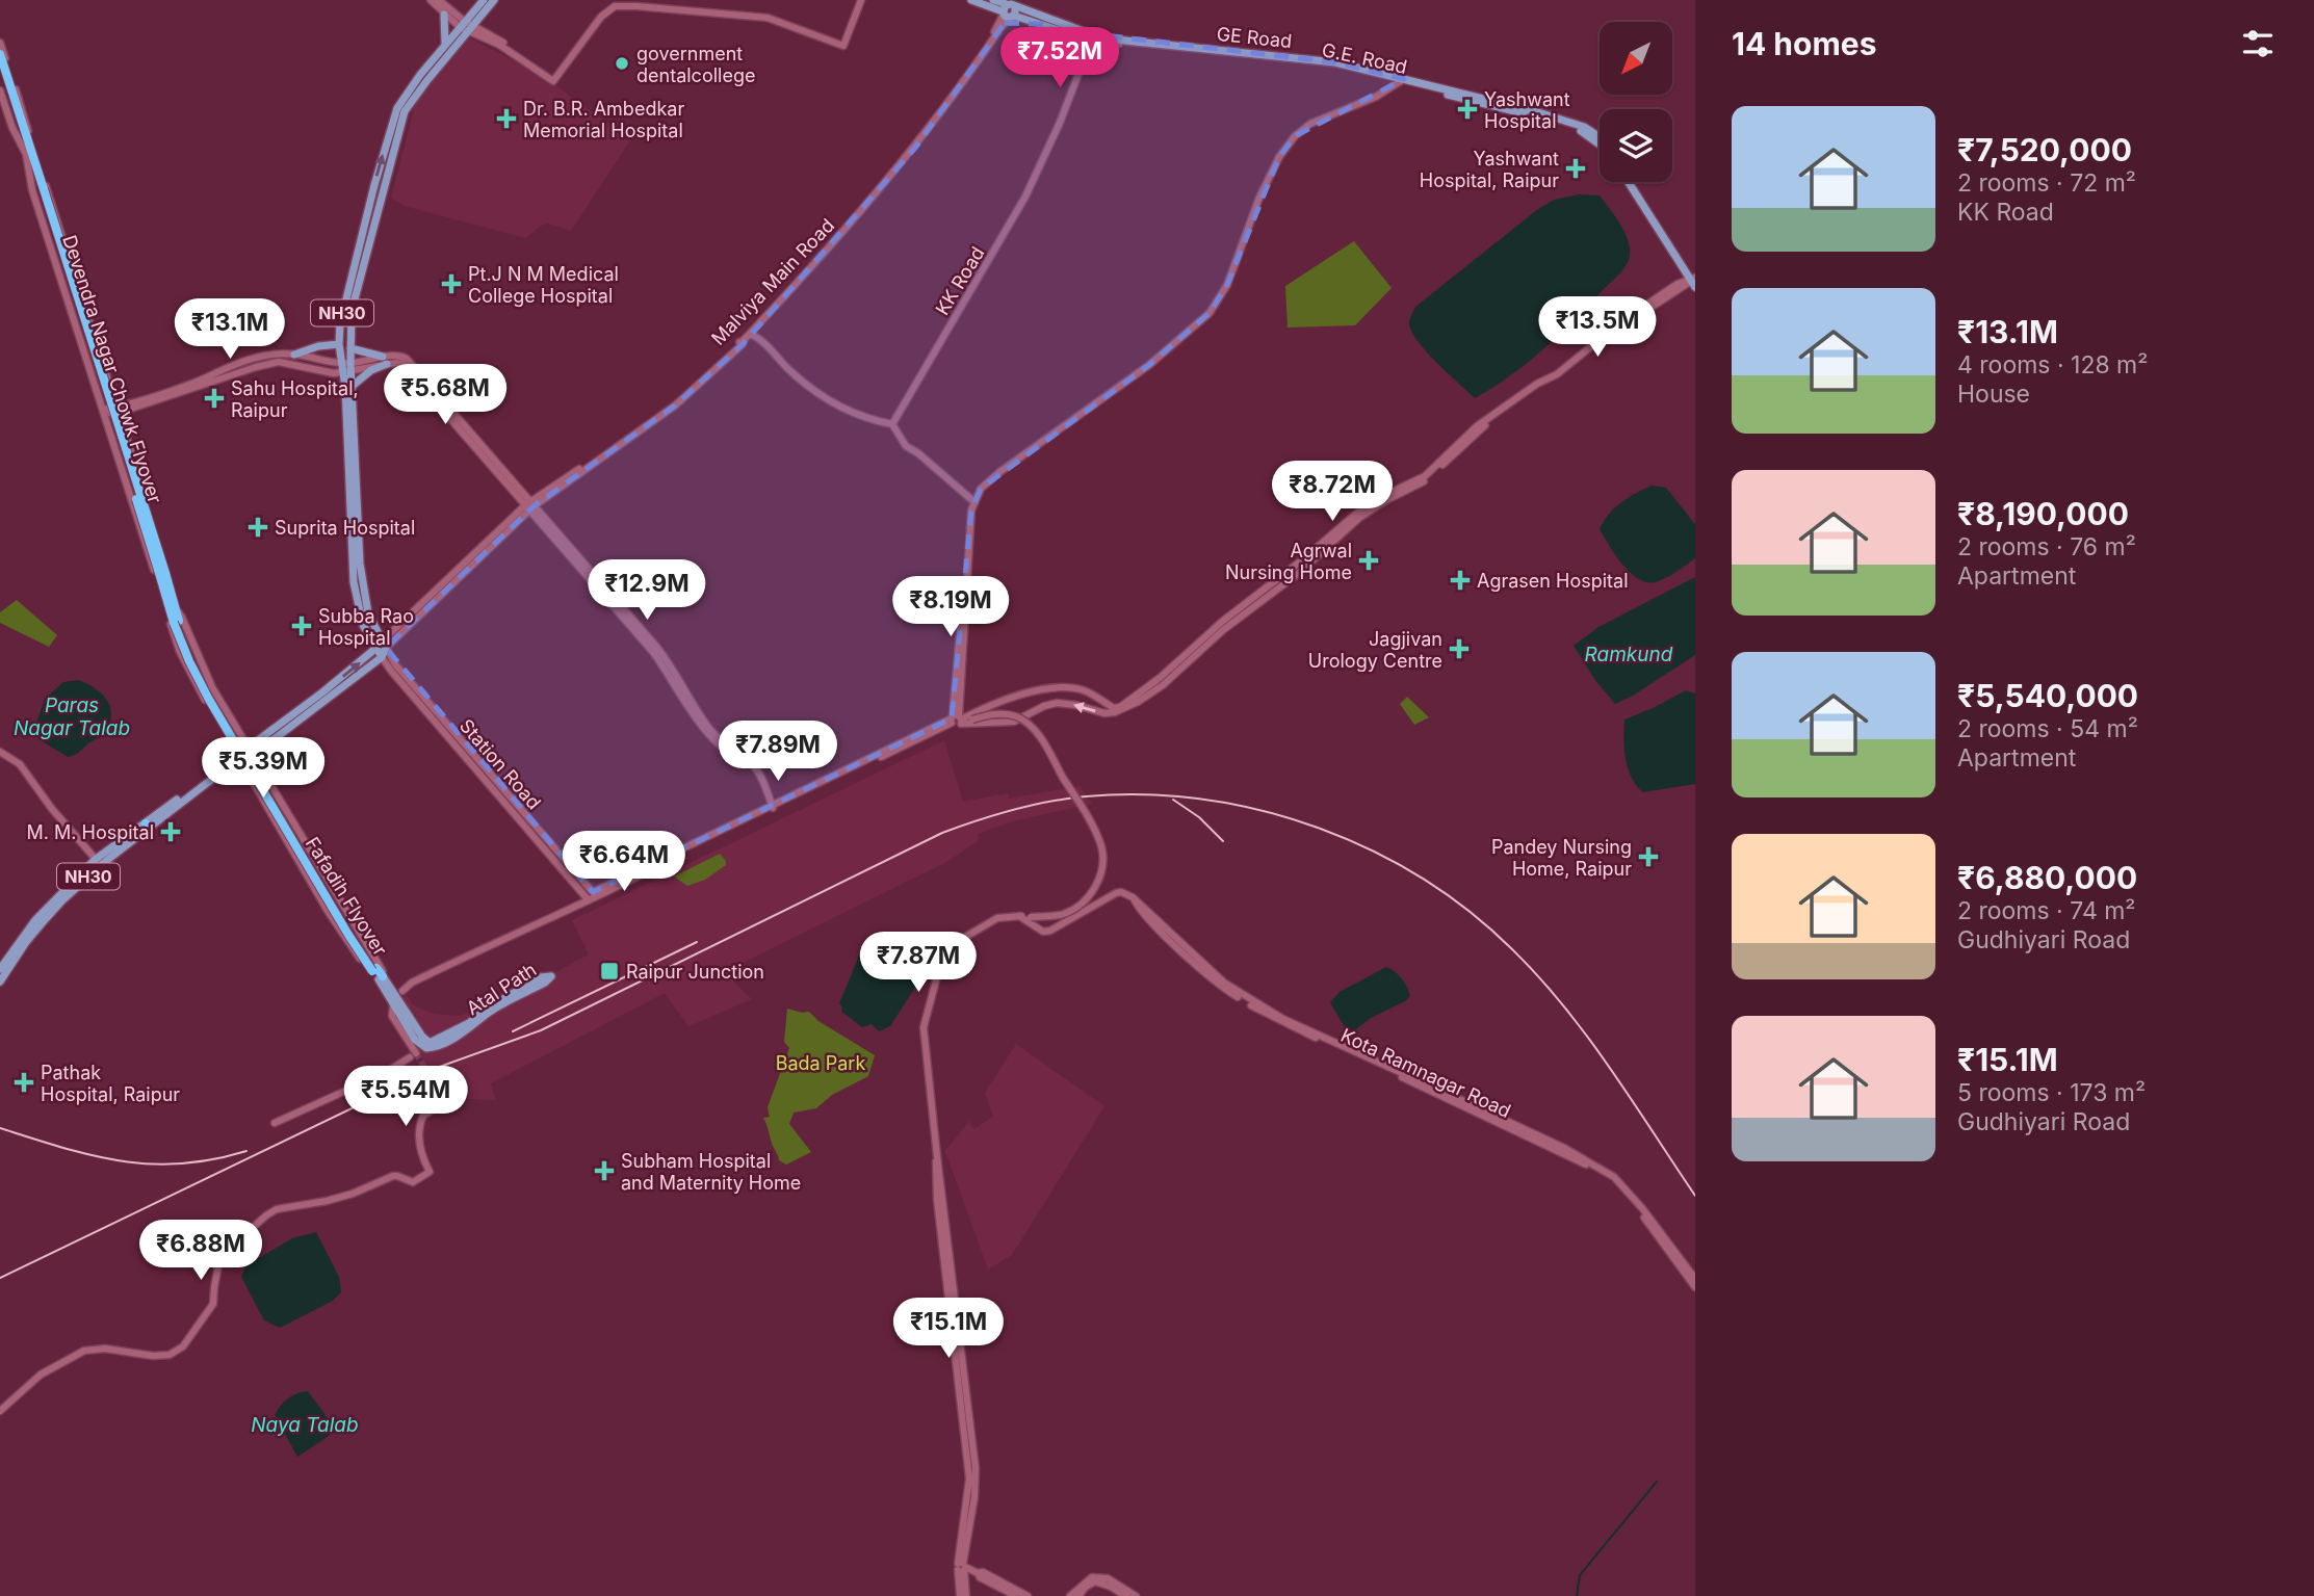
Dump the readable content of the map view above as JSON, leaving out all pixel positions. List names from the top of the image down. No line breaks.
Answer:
{"streets":{"highway":["Devendra Nagar Chowk Flyover","Fafadih Flyover"],"main road":["GE Road","G.E. Road","NH30","Atal Path"],"street":["KK Road","Malviya Main Road","Station Road","Kota Ramnagar Road"]},"crossings":[["GE Road","G.E. Road"],["GE Road","KK Road"],["G.E. Road","KK Road"],["NH30","Station Road"],["Devendra Nagar Chowk Flyover","Fafadih Flyover"],["Fafadih Flyover","Atal Path"]],"water":["Ramkund","Paras Nagar Talab","Naya Talab"],"parks":["Bada Park"],"places":{"other":["government dentalcollege"],"health":["Yashwant Hospital","Dr. B.R. Ambedkar Memorial Hospital","Yashwant Hospital, Raipur","Pt.J N M Medical College Hospital","Sahu Hospital, Raipur","Suprita Hospital","Agrwal Nursing Home","Agrasen Hospital","Subba Rao Hospital","Jagjivan Urology Centre","M. M. Hospital","Pandey Nursing Home, Raipur","Pathak Hospital, Raipur","Subham Hospital and Maternity Home"],"transit":["Raipur Junction"]},"north":"bottom left","page":{"heading":"14 homes","price":["₹7.52M","₹13.5M","₹13.1M","₹5.68M","₹8.72M","₹12.9M","₹8.19M","₹7.89M","₹5.39M","₹6.64M","₹7.87M","₹5.54M","₹6.88M","₹15.1M"],"list":[{"name":"₹7,520,000","note":"2 rooms · 72 m² · KK Road"},{"name":"₹13.1M","note":"4 rooms · 128 m² · House"},{"name":"₹8,190,000","note":"2 rooms · 76 m² · Apartment"},{"name":"₹5,540,000","note":"2 rooms · 54 m² · Apartment"},{"name":"₹6,880,000","note":"2 rooms · 74 m² · Gudhiyari Road"},{"name":"₹15.1M","note":"5 rooms · 173 m² · Gudhiyari Road"}]}}
